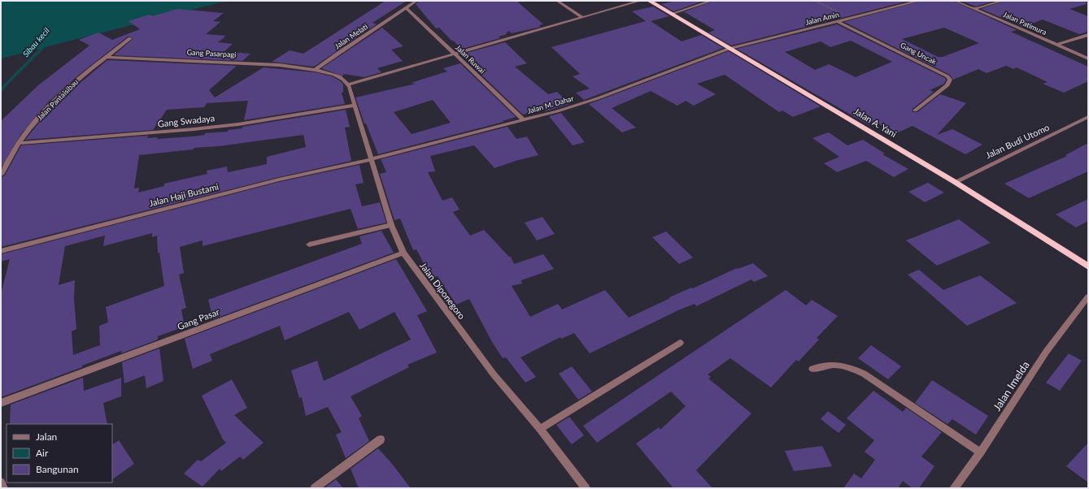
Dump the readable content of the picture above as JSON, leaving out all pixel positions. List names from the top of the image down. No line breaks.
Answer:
{"streets":{"highway":["Jalan A. Yani"],"street":["Jalan Amin","Jalan Patimura","Jalan Melati","Gang Pasarpagi","Gang Uncak","Jalan Ruwai","Jalan Pantaisibau","Jalan M. Dahar","Gang Swadaya","Jalan Budi Utomo","Jalan Haji Bustami","Jalan Diponegoro","Gang Pasar","Jalan Imelda"]},"crossings":[["Jalan Amin","Gang Uncak"],["Jalan Amin","Jalan M. Dahar"],["Jalan Amin","Jalan A. Yani"],["Jalan Melati","Gang Pasarpagi"],["Jalan Melati","Jalan Ruwai"],["Gang Pasarpagi","Jalan Pantaisibau"],["Jalan Ruwai","Jalan M. Dahar"],["Jalan Pantaisibau","Gang Swadaya"],["Jalan M. Dahar","Jalan A. Yani"],["Jalan M. Dahar","Jalan Haji Bustami"],["Jalan M. Dahar","Jalan Diponegoro"],["Gang Swadaya","Jalan Diponegoro"],["Jalan A. Yani","Jalan Budi Utomo"],["Jalan Haji Bustami","Jalan Diponegoro"],["Jalan Diponegoro","Gang Pasar"]],"water":["Sibau kecil"],"legend":["Jalan","Air","Bangunan"]}
